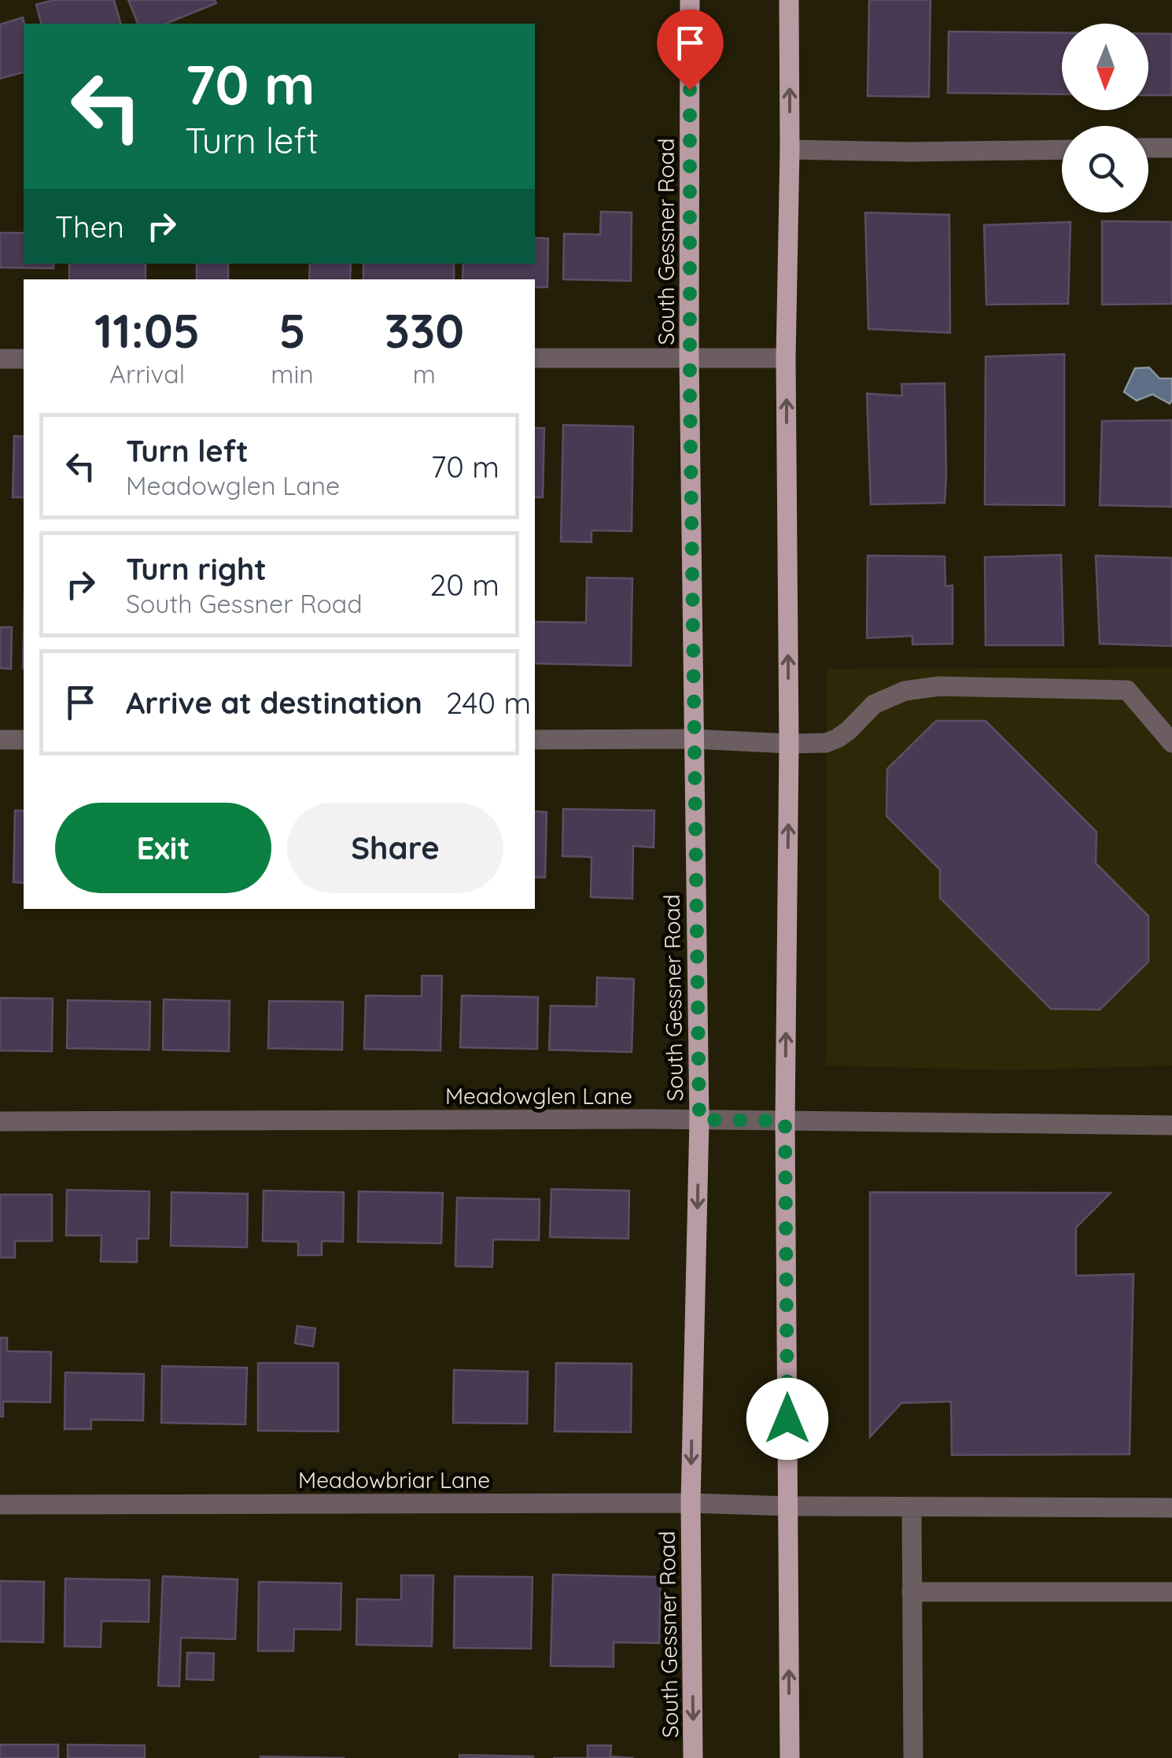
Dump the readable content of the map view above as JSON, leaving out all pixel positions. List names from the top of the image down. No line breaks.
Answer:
{"streets":{"main road":["South Gessner Road"],"street":["Meadowglen Lane","Meadowbriar Lane"]},"crossings":[["South Gessner Road","Meadowglen Lane"],["South Gessner Road","Meadowbriar Lane"]],"north":"bottom","page":{"turn":["70 m","Turn left"],"then":"Then","eta":["11:05","Arrival","5","min","330","m"],"list":[{"name":"Turn left","note":"Meadowglen Lane","value":"70 m"},{"name":"Turn right","note":"South Gessner Road","value":"20 m"},{"name":"Arrive at destination","value":"240 m"}],"buttons":["Exit","Share"]}}
